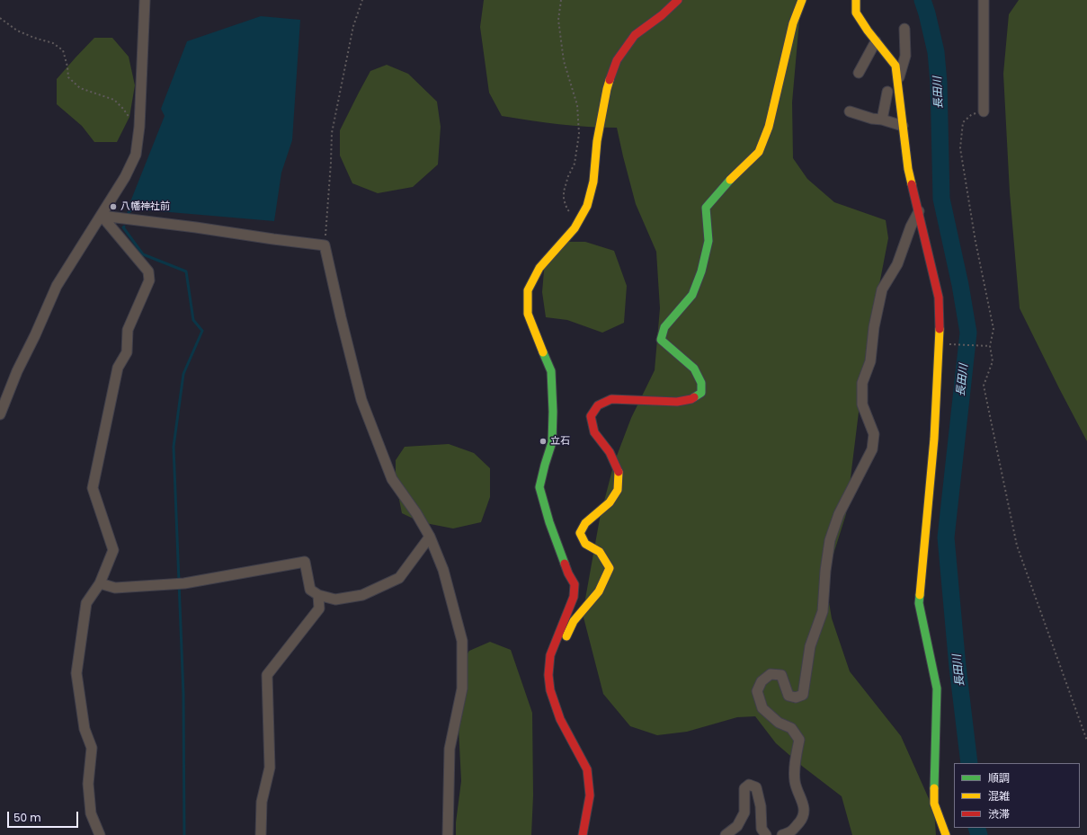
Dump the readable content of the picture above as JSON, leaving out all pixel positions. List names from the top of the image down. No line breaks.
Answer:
{"water":["長田川"],"places":["八幡神社前","立石"],"legend":["順調","混雑","渋滞"],"scale_bar":"50 m"}
